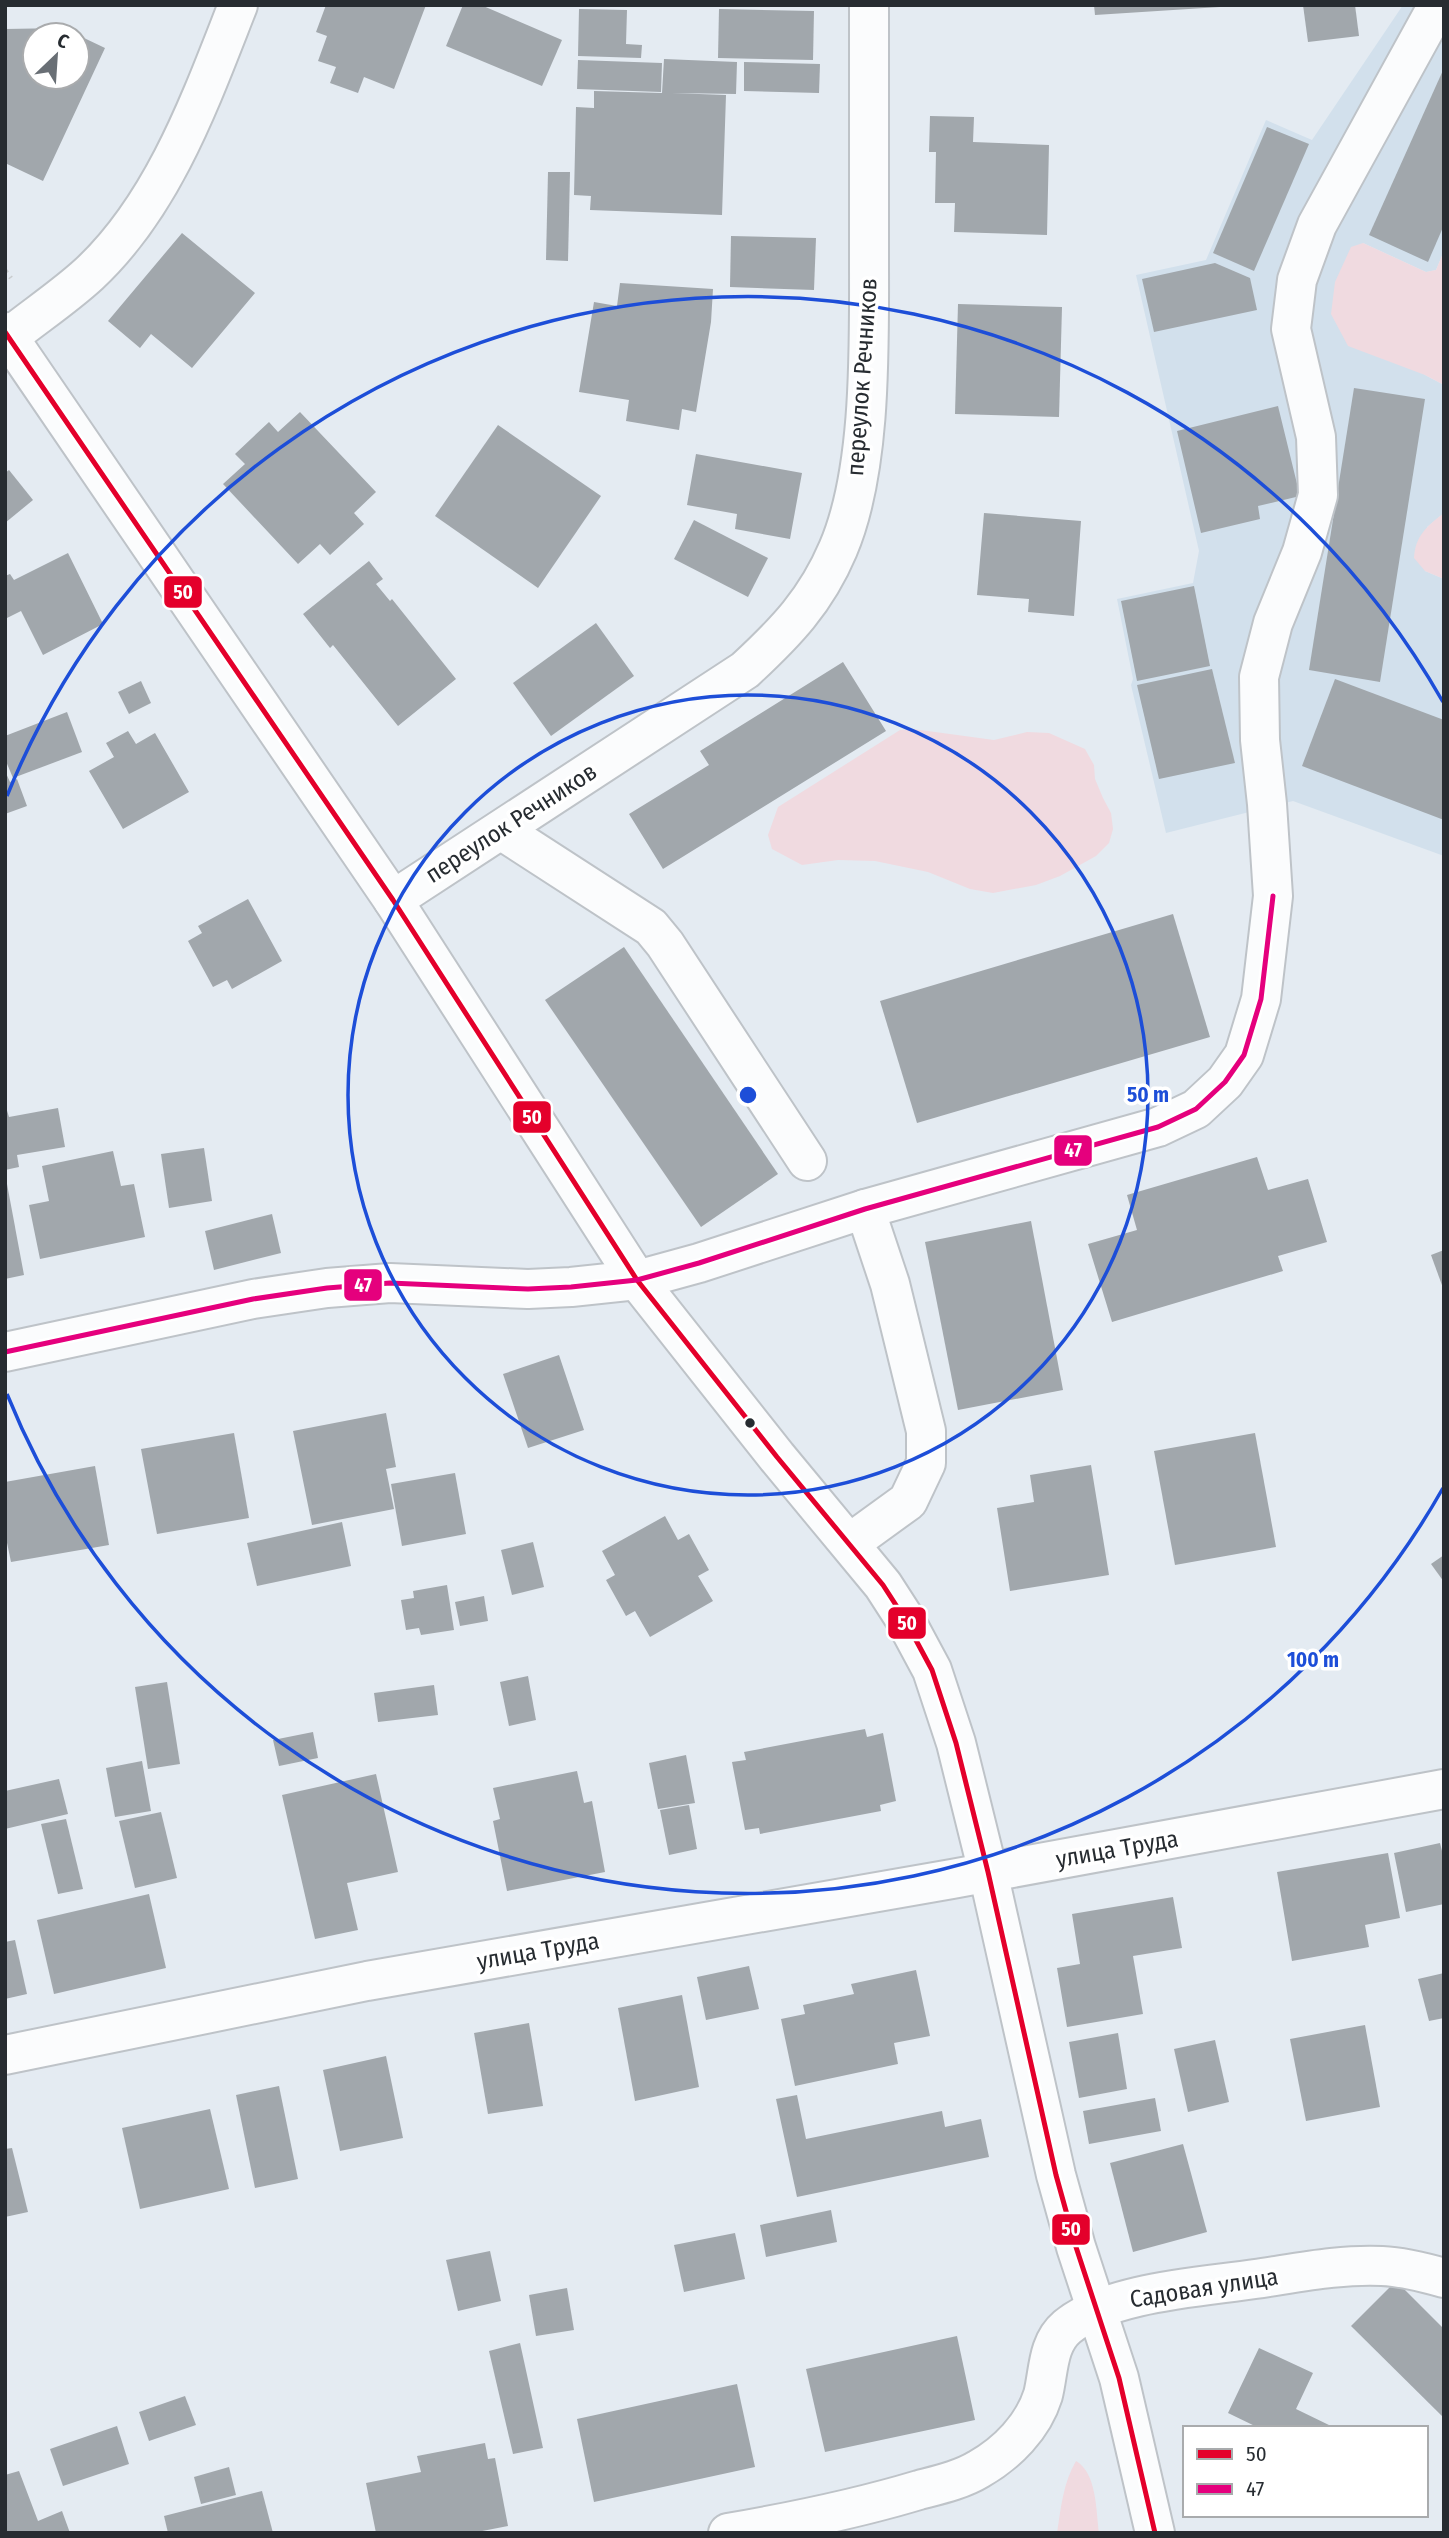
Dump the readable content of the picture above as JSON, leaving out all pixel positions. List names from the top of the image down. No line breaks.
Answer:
{"streets":{"street":["переулок Речников","улица Труда","Садовая улица"]},"lines":["transit line 50","transit line 47"],"legend":["50","47"],"north":"top right","rings":["50 m","100 m"]}
